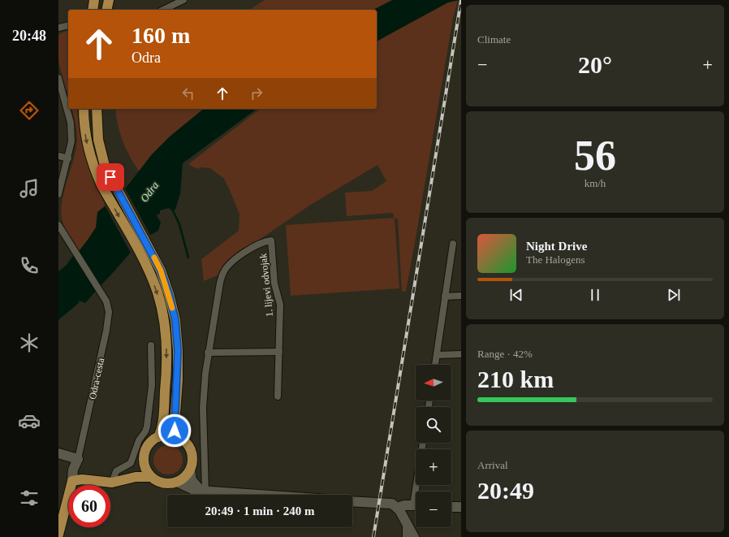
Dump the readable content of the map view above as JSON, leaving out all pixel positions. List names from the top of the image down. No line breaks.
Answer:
{"streets":{"main road":["Odra-cesta"],"street":["1. lijevi odvojak"]},"water":["Odra"],"north":"left","page":{"tabs":"20:48","tile":["Climate",["56","km/h"],["Range · 42%","210 km"],["Arrival","20:49"]],"turn":["160 m","Odra"],"heat":["−","20°","+"],"song":["Night Drive","The Halogens"],"map_buttons":["+","−"],"limit":"60","trip":"20:49 · 1 min · 240 m"}}
